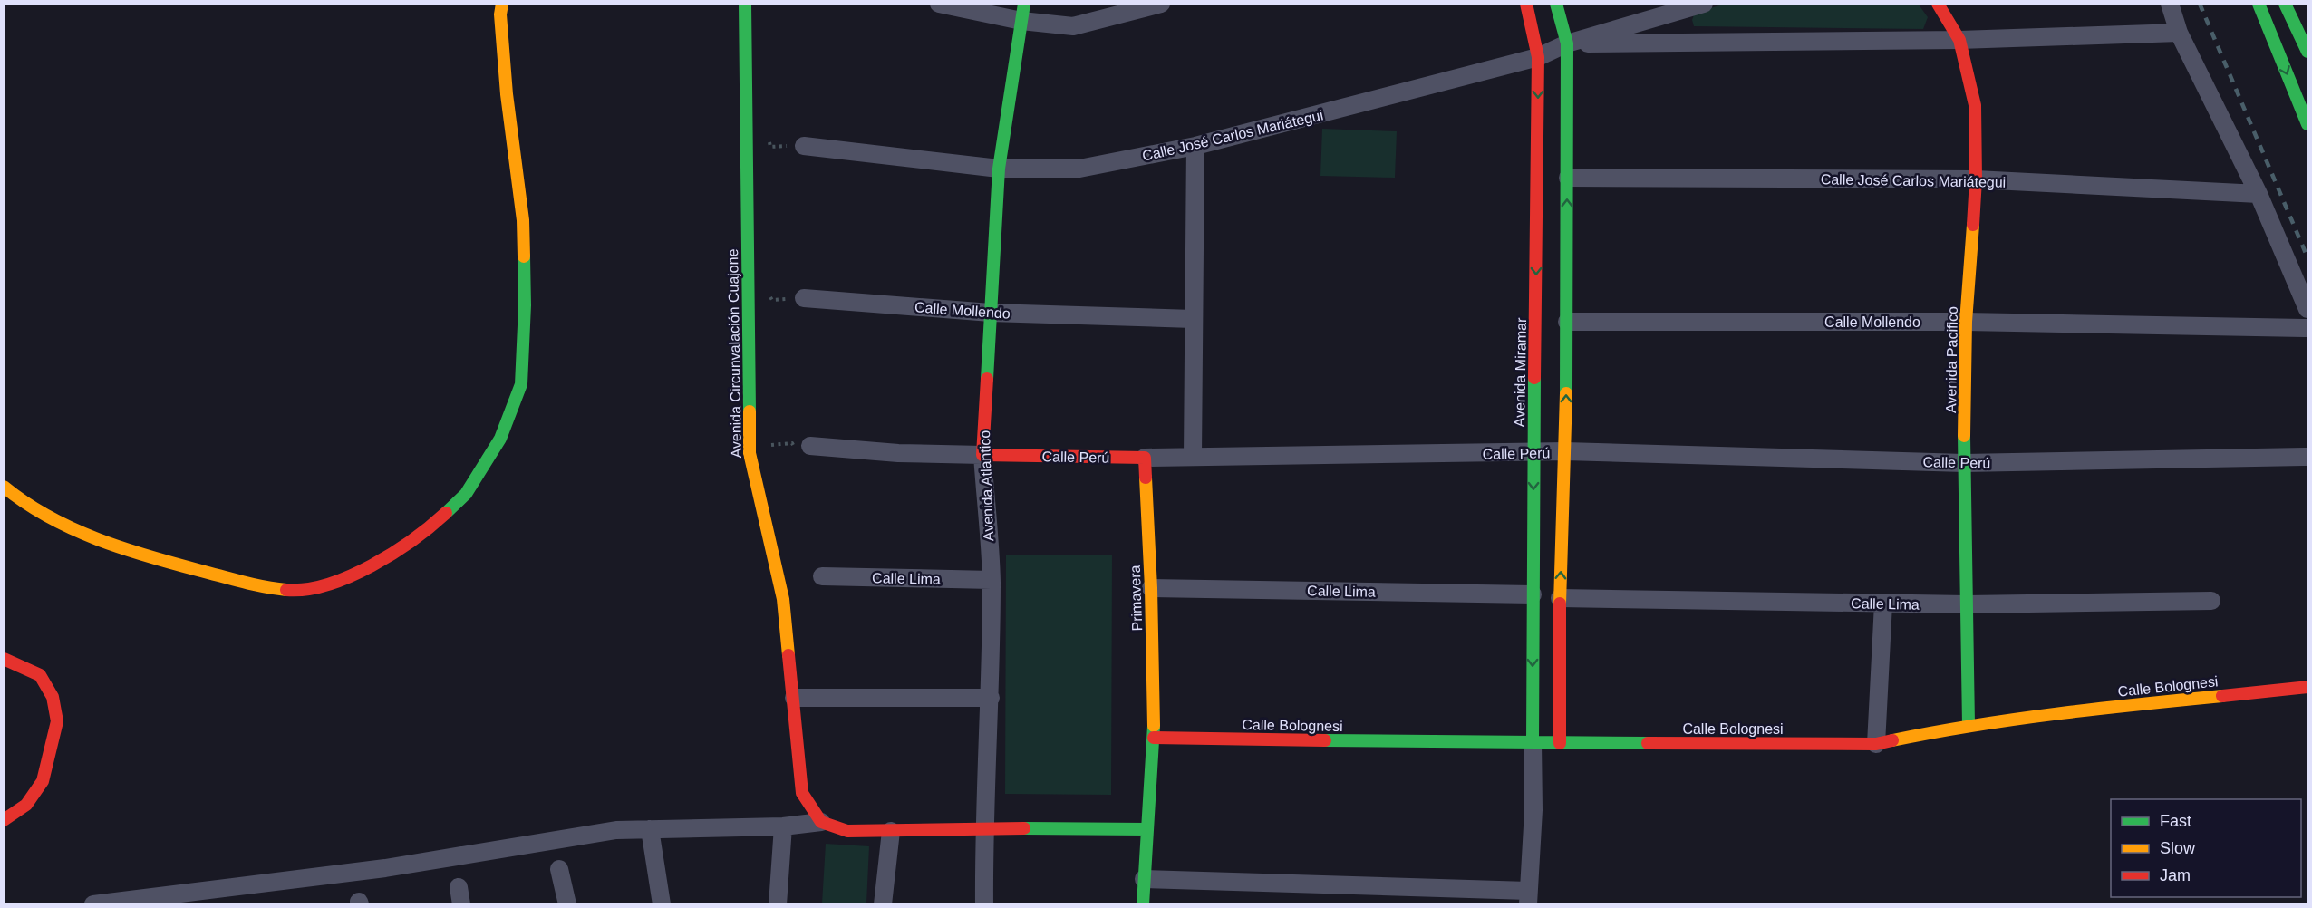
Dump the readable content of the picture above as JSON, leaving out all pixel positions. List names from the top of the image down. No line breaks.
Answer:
{"streets":{"main road":["Avenida Circunvalación Cuajone","Avenida Pacifico","Avenida Miramar","Calle Perú","Avenida Atlantico","Primavera","Calle Bolognesi"],"street":["Calle José Carlos Mariátegui","Calle Mollendo","Calle Lima"]},"crossings":[["Calle José Carlos Mariátegui","Avenida Pacifico"],["Calle José Carlos Mariátegui","Avenida Miramar"],["Calle José Carlos Mariátegui","Avenida Atlantico"],["Calle Mollendo","Avenida Pacifico"],["Calle Mollendo","Avenida Atlantico"],["Avenida Pacifico","Calle Perú"],["Avenida Pacifico","Calle Lima"],["Avenida Pacifico","Calle Bolognesi"],["Avenida Miramar","Calle Perú"],["Avenida Miramar","Calle Lima"],["Avenida Miramar","Calle Bolognesi"],["Calle Perú","Avenida Atlantico"],["Calle Perú","Primavera"],["Avenida Atlantico","Calle Lima"],["Calle Lima","Primavera"],["Primavera","Calle Bolognesi"]],"legend":["Fast","Slow","Jam"]}
